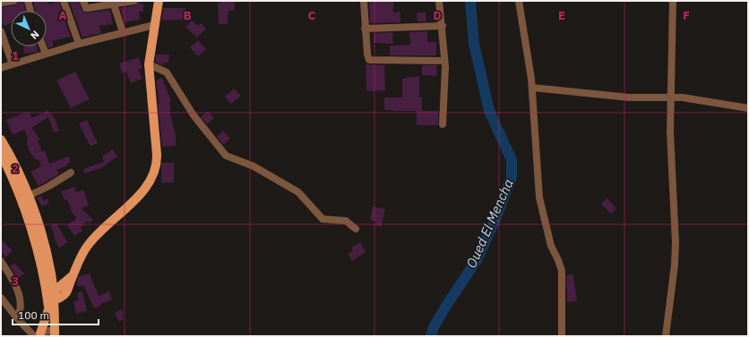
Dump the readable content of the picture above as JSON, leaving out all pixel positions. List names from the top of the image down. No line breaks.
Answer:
{"water":["Oued El Mencha"],"scale_bar":"100 m","north":"bottom right","grid":{"columns":["A","B","C","D","E","F"],"rows":["1","2","3"]}}
